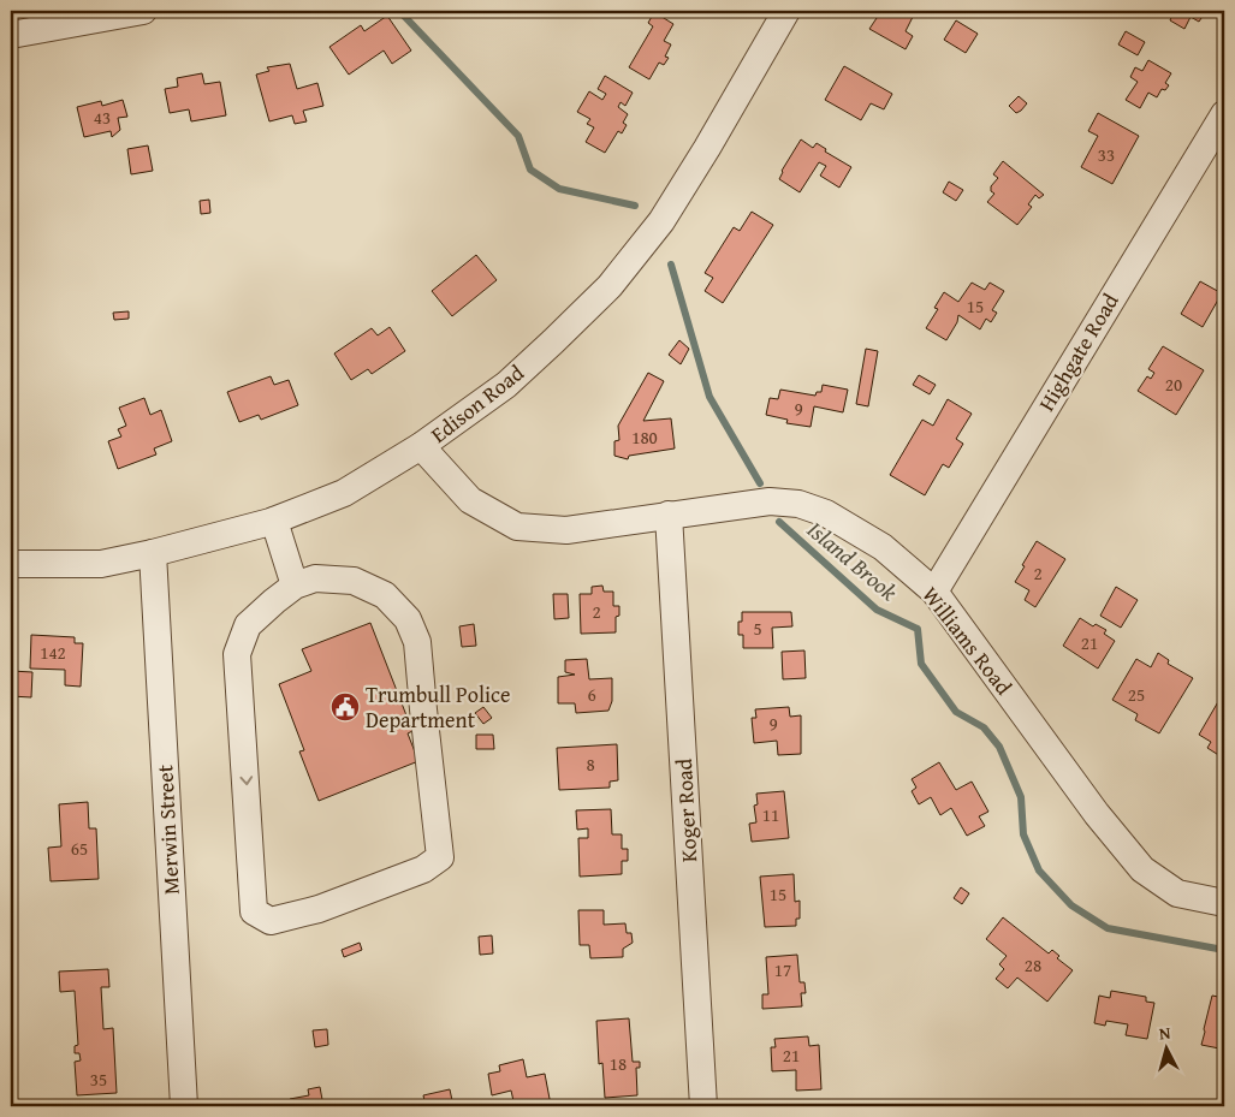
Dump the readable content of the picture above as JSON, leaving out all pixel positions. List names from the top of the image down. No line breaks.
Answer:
{"streets":{"street":["Highgate Road","Edison Road","Williams Road","Koger Road","Merwin Street"]},"crossings":[["Highgate Road","Williams Road"],["Edison Road","Williams Road"],["Edison Road","Merwin Street"],["Williams Road","Koger Road"]],"water":["Island Brook"],"places":{"public building":["Trumbull Police Department"]},"house_numbers":["43","33","15","20","9","180","2","2","5","21","142","6","25","9","8","11","65","15","28","17","21","18","35"],"north":"top"}
